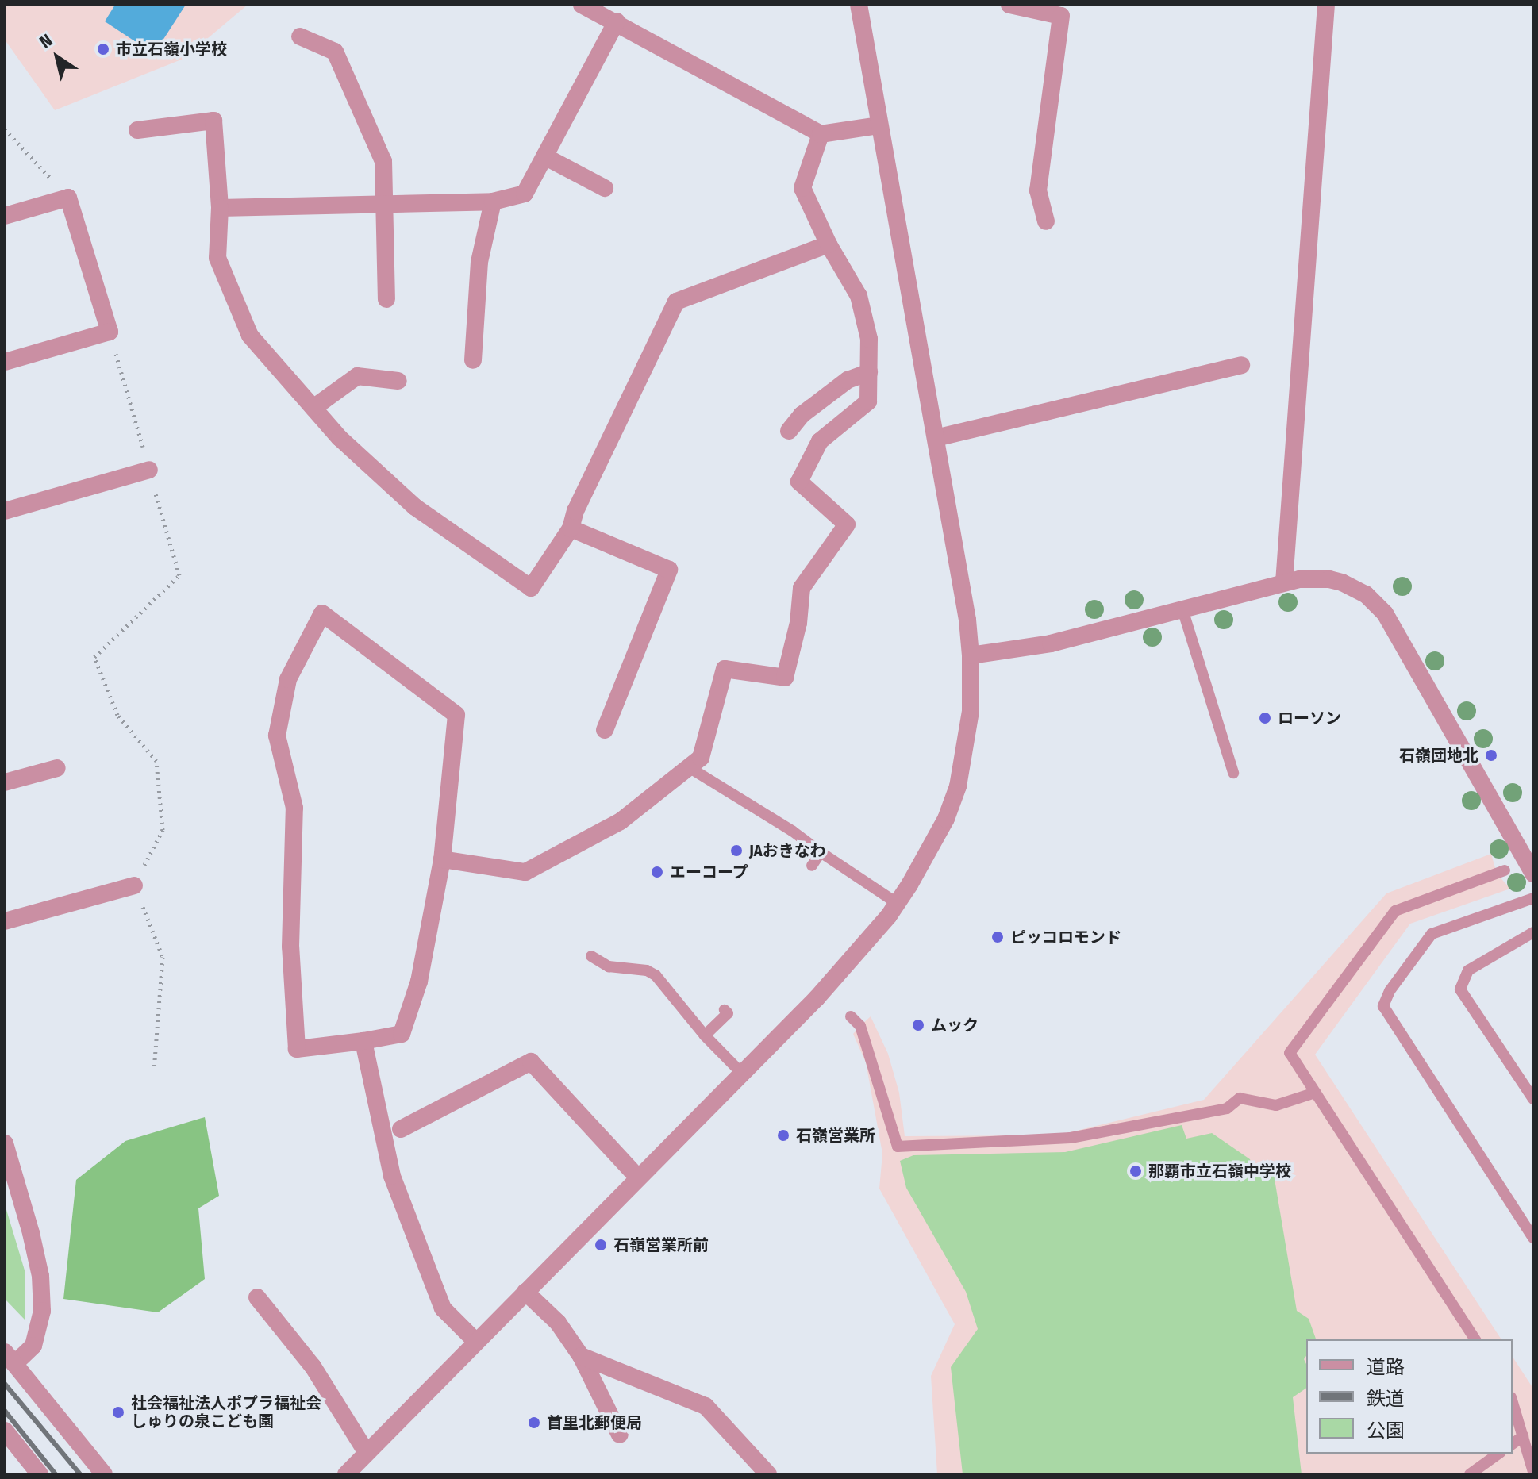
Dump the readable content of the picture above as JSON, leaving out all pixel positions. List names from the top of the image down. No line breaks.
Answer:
{"places":["市立石嶺小学校","ローソン","石嶺団地北","JAおきなわ","エーコープ","ピッコロモンド","ムック","石嶺営業所","那覇市立石嶺中学校","石嶺営業所前","社会福祉法人ポプラ福祉会 しゅりの泉こども園","首里北郵便局"],"legend":["道路","鉄道","公園"],"north":"top left"}
